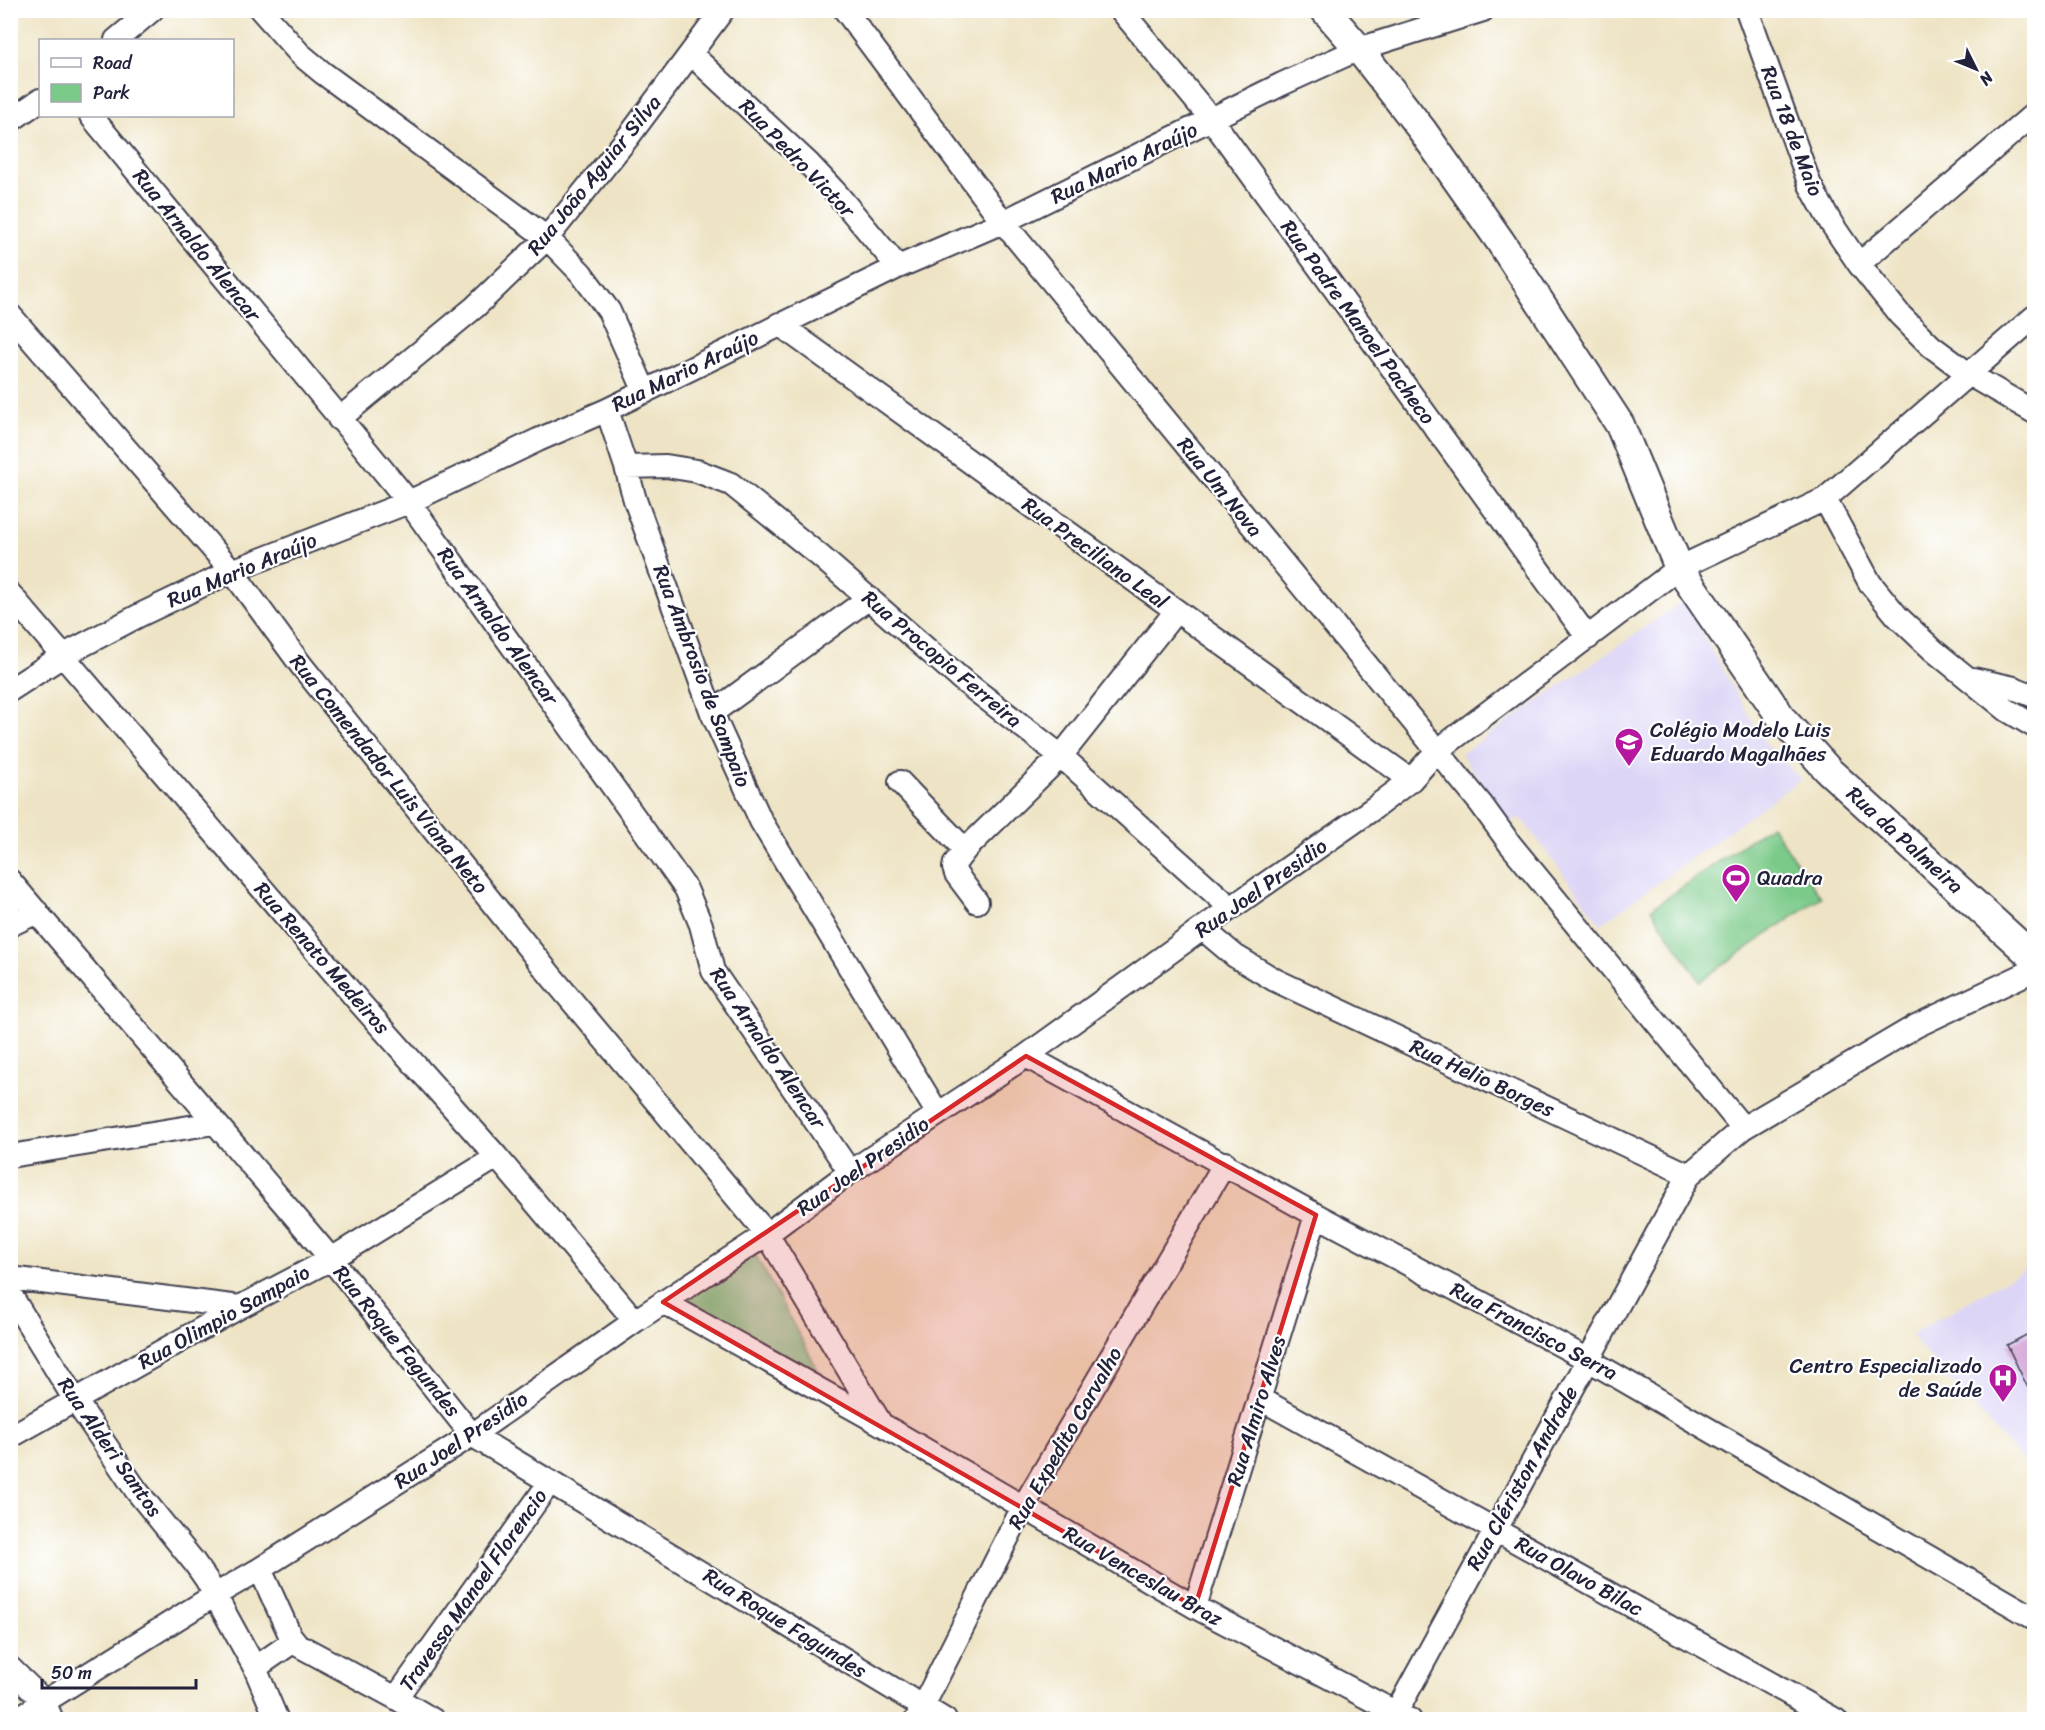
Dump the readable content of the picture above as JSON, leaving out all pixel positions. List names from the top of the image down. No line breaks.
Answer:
{"streets":{"main road":["Rua da Palmeira"],"street":["Rua 18 de Maio","Rua Pedro Victor","Rua Mario Araújo","Rua João Aguiar Silva","Rua Arnaldo Alencar","Rua Padre Manoel Pacheco","Rua Um Nova","Rua Preciliano Leal","Rua Procopio Ferreira","Rua Ambrosio de Sampaio","Rua Comendador Luis Viana Neto","Rua Joel Presidio","Rua Renato Medeiros","Rua Helio Borges","Rua Olimpio Sampaio","Rua Francisco Serra","Rua Roque Fagundes","Rua Almiro Alves","Rua Expedito Carvalho","Rua Alderi Santos","Rua Clériston Andrade","Rua Venceslau Braz","Rua Olavo Bilac","Travessa Manoel Florencio"]},"crossings":[["Rua 18 de Maio","Rua Joel Presidio"],["Rua Pedro Victor","Rua Mario Araújo"],["Rua Pedro Victor","Rua João Aguiar Silva"],["Rua Mario Araújo","Rua Arnaldo Alencar"],["Rua Mario Araújo","Rua Padre Manoel Pacheco"],["Rua Mario Araújo","Rua Um Nova"],["Rua Mario Araújo","Rua Preciliano Leal"],["Rua Mario Araújo","Rua Ambrosio de Sampaio"],["Rua Mario Araújo","Rua Comendador Luis Viana Neto"],["Rua Mario Araújo","Rua da Palmeira"],["Rua Mario Araújo","Rua Renato Medeiros"],["Rua João Aguiar Silva","Rua Arnaldo Alencar"],["Rua Arnaldo Alencar","Rua Joel Presidio"],["Rua Padre Manoel Pacheco","Rua Joel Presidio"],["Rua Um Nova","Rua Joel Presidio"],["Rua Um Nova","Rua Clériston Andrade"],["Rua Preciliano Leal","Rua Joel Presidio"],["Rua Procopio Ferreira","Rua Ambrosio de Sampaio"],["Rua Procopio Ferreira","Rua Joel Presidio"],["Rua Ambrosio de Sampaio","Rua Joel Presidio"],["Rua Comendador Luis Viana Neto","Rua Joel Presidio"],["Rua Comendador Luis Viana Neto","Rua Venceslau Braz"],["Rua da Palmeira","Rua Joel Presidio"],["Rua Joel Presidio","Rua Renato Medeiros"],["Rua Joel Presidio","Rua Helio Borges"],["Rua Joel Presidio","Rua Francisco Serra"],["Rua Joel Presidio","Rua Roque Fagundes"],["Rua Joel Presidio","Rua Alderi Santos"],["Rua Joel Presidio","Rua Venceslau Braz"],["Rua Renato Medeiros","Rua Olimpio Sampaio"],["Rua Helio Borges","Rua Clériston Andrade"],["Rua Olimpio Sampaio","Rua Roque Fagundes"],["Rua Olimpio Sampaio","Rua Alderi Santos"],["Rua Francisco Serra","Rua Almiro Alves"],["Rua Francisco Serra","Rua Expedito Carvalho"],["Rua Francisco Serra","Rua Clériston Andrade"],["Rua Roque Fagundes","Rua Expedito Carvalho"],["Rua Roque Fagundes","Travessa Manoel Florencio"],["Rua Almiro Alves","Rua Venceslau Braz"],["Rua Almiro Alves","Rua Olavo Bilac"],["Rua Expedito Carvalho","Rua Venceslau Braz"],["Rua Clériston Andrade","Rua Venceslau Braz"],["Rua Clériston Andrade","Rua Olavo Bilac"]],"places":{"school or university":["Colégio Modelo Luis Eduardo Magalhães"],"sports":["Quadra"],"hospital":["Centro Especializado de Saúde"]},"legend":["Road","Park"],"scale_bar":"50 m","north":"bottom right"}
